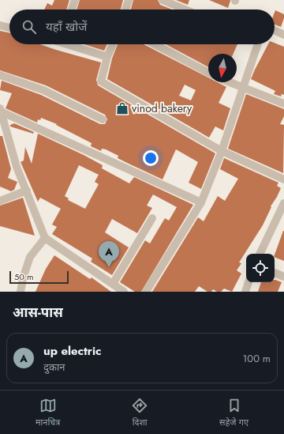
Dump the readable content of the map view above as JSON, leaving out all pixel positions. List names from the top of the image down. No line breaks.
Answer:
{"places":{"shop":["vinod bakery"]},"scale_bar":"50 m","north":"bottom","page":{"search":"यहाँ खोजें","pins":"A","scale":"50 m","heading":"आस-पास","list":[{"mark":"A","name":"up electric","note":"दुकान","value":"100 m"}],"nav":["मानचित्र","दिशा","सहेजे गए"]}}
